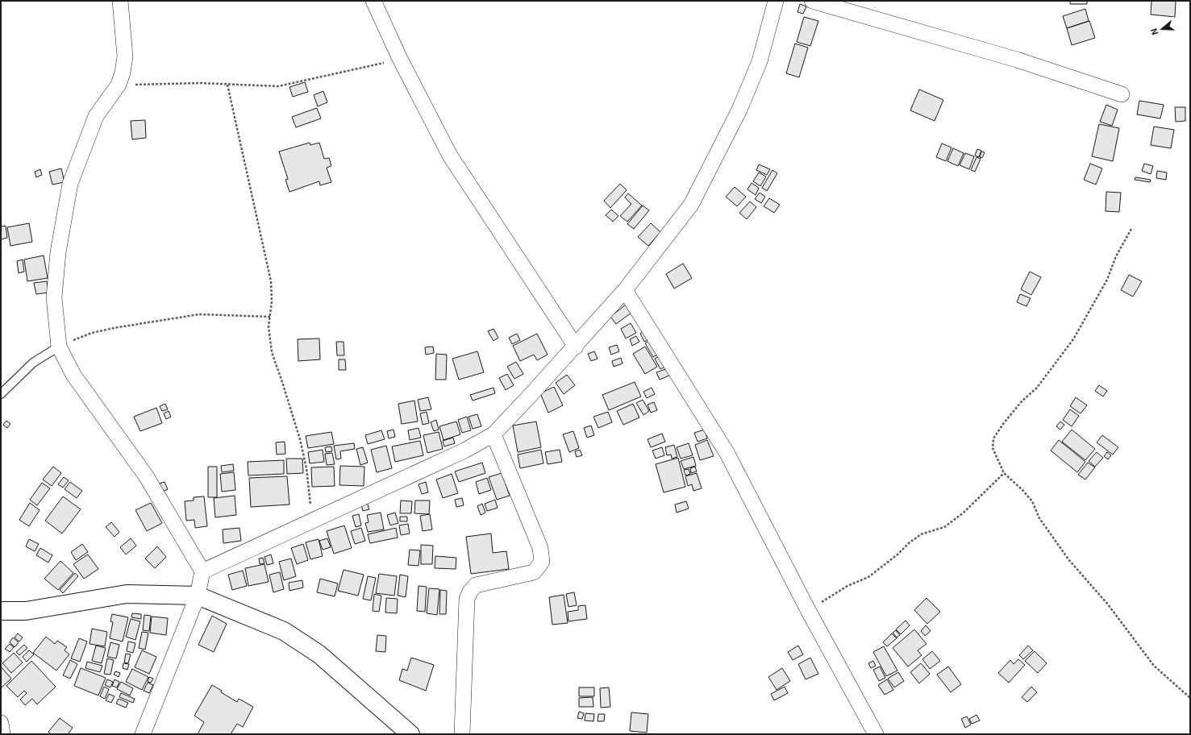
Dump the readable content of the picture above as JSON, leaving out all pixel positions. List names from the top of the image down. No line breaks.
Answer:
{"north":"left"}
